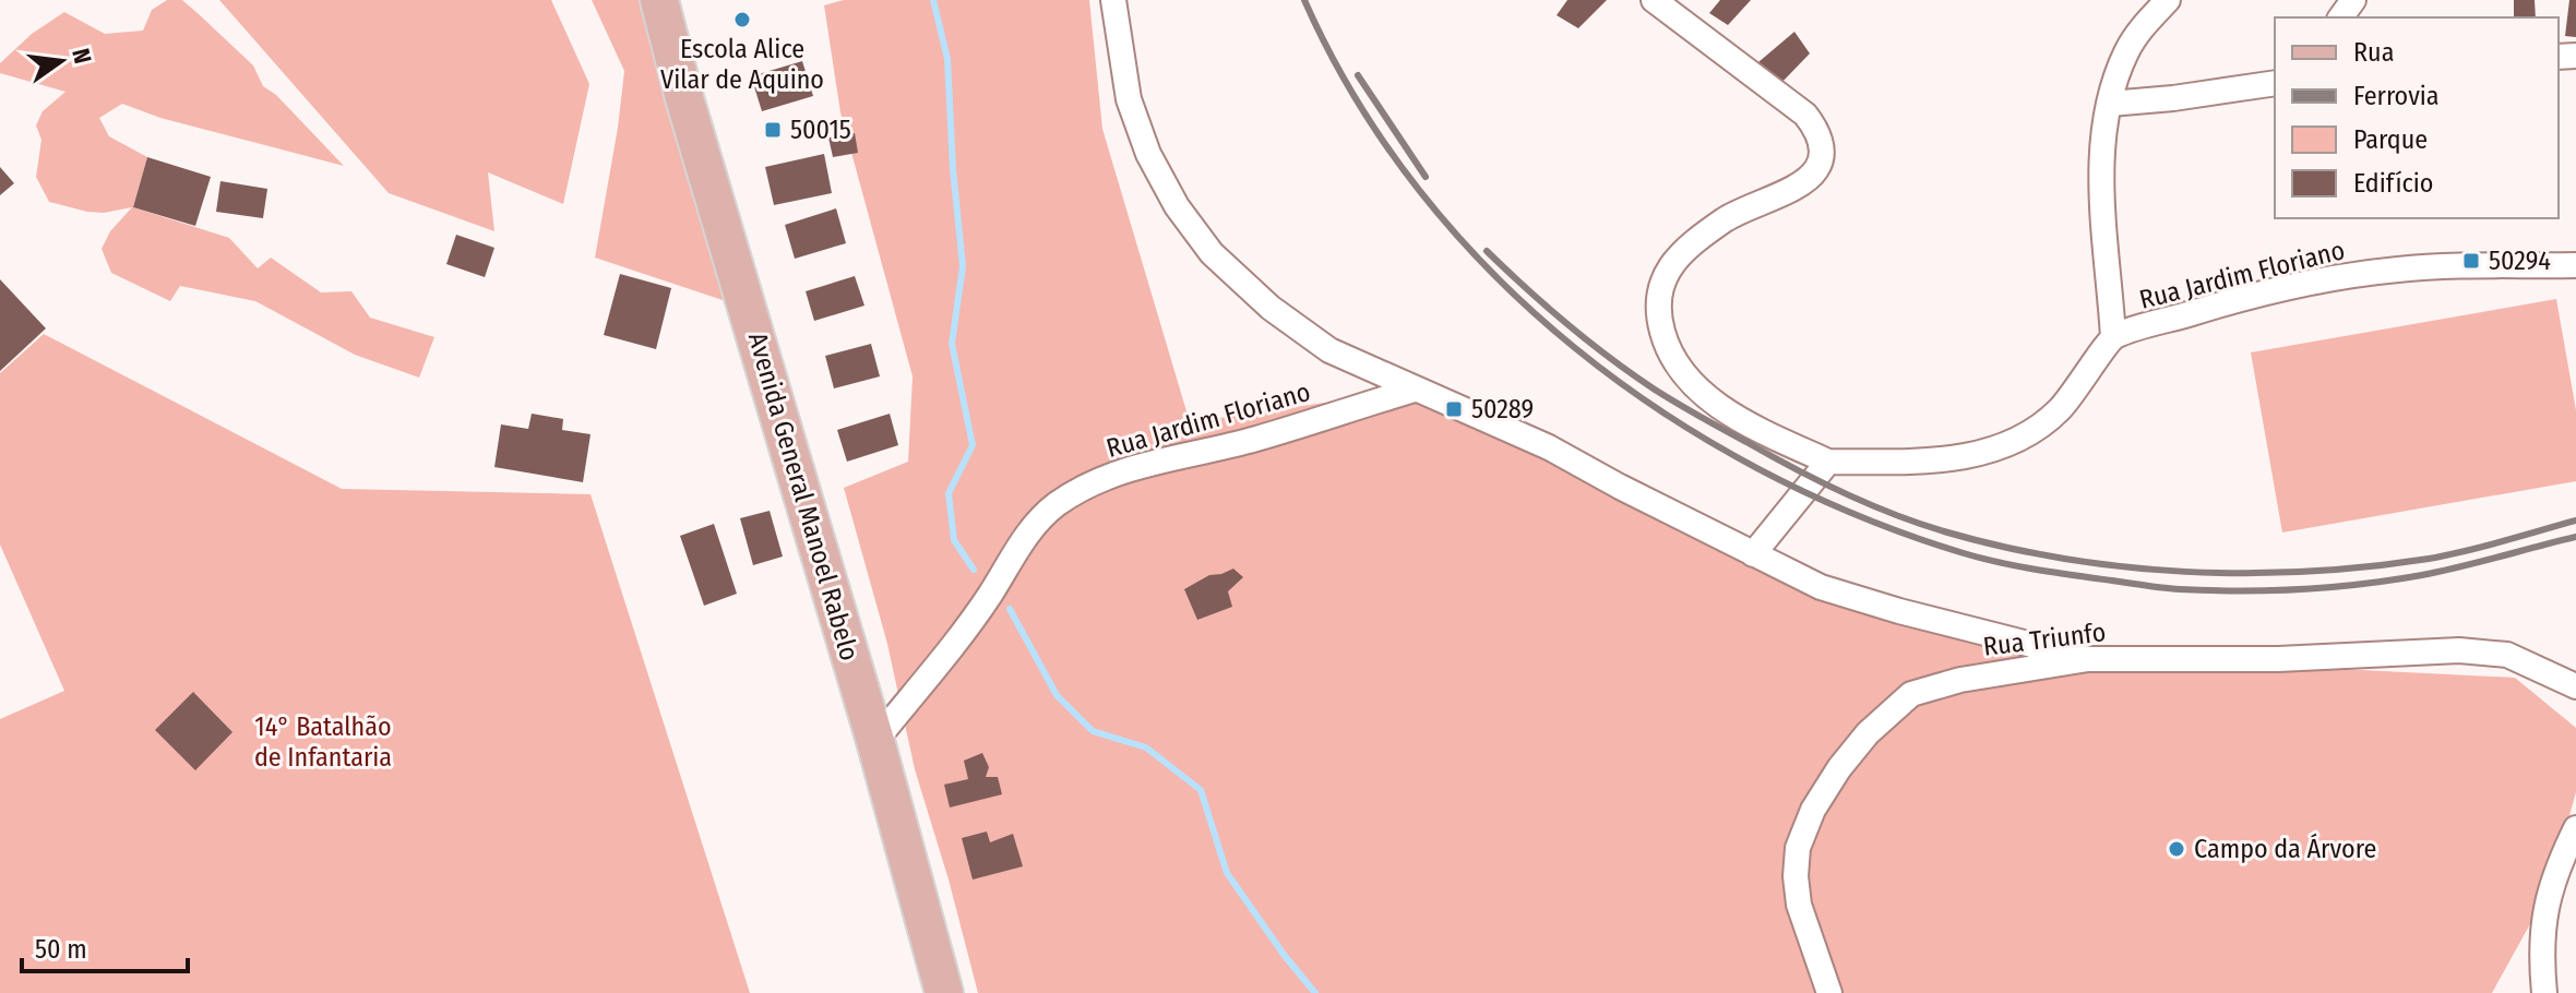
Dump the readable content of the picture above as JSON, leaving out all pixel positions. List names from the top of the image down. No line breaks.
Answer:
{"streets":{"main road":["Avenida General Manoel Rabelo"],"street":["Rua Jardim Floriano","Rua Triunfo"]},"crossings":[["Rua Jardim Floriano","Avenida General Manoel Rabelo"],["Rua Jardim Floriano","Rua Triunfo"]],"parks":["14° Batalhão de Infantaria"],"places":{"other":["Escola Alice Vilar de Aquino","Campo da Árvore"],"transit":["50015","50294","50289"]},"legend":["Rua","Ferrovia","Parque","Edifício"],"scale_bar":"50 m","north":"right"}
